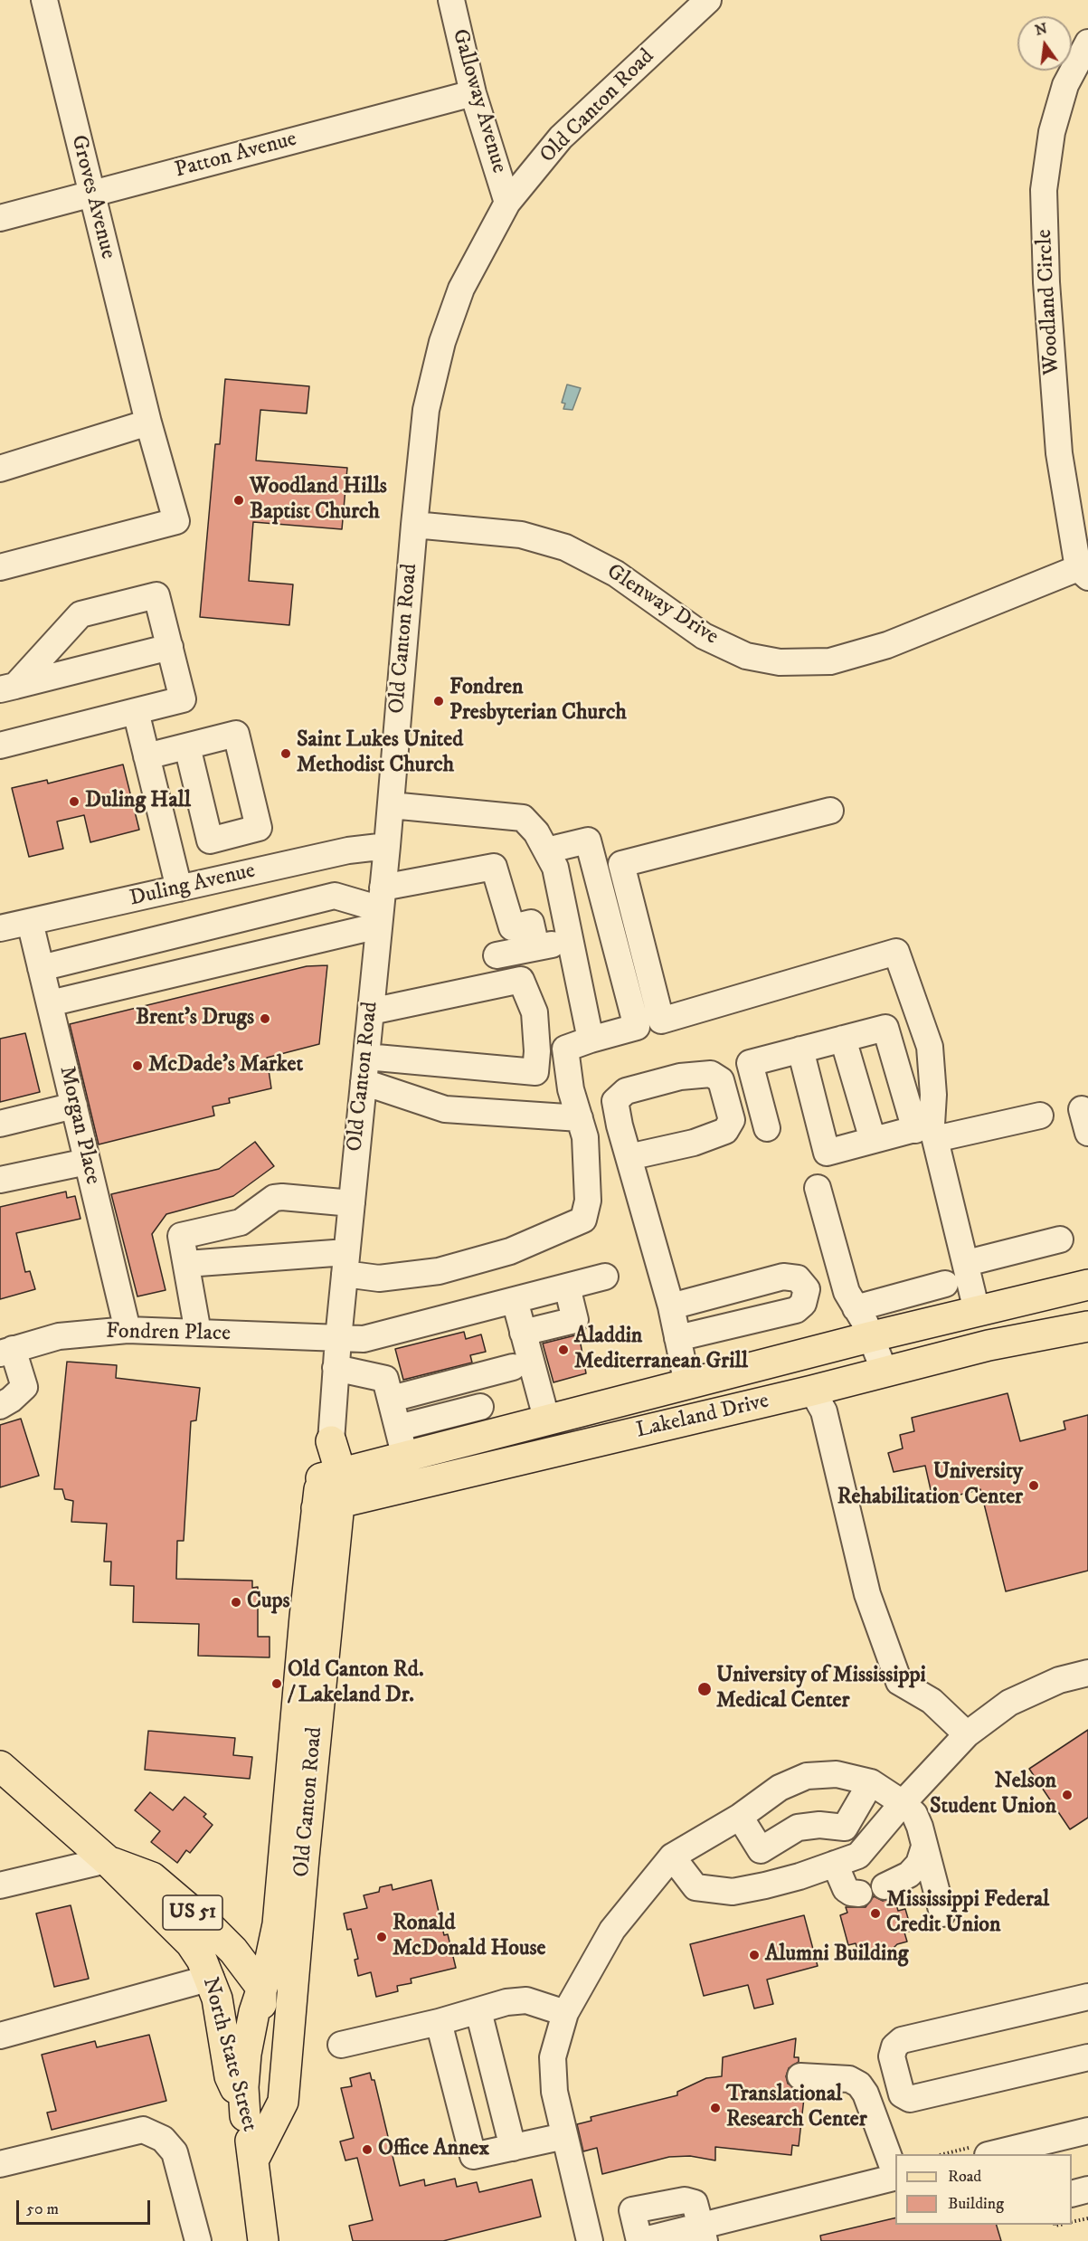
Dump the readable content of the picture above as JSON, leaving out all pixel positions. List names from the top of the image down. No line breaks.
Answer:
{"streets":{"main road":["Old Canton Road","Lakeland Drive","US 51","North State Street"],"street":["Galloway Avenue","Patton Avenue","Groves Avenue","Woodland Circle","Glenway Drive","Duling Avenue","Morgan Place","Fondren Place"]},"crossings":[["Galloway Avenue","Old Canton Road"],["Galloway Avenue","Patton Avenue"],["Old Canton Road","Glenway Drive"],["Old Canton Road","Duling Avenue"],["Old Canton Road","Fondren Place"],["Old Canton Road","Lakeland Drive"],["Old Canton Road","North State Street"],["Patton Avenue","Groves Avenue"],["Woodland Circle","Glenway Drive"],["Duling Avenue","Morgan Place"],["Morgan Place","Fondren Place"]],"places":["Woodland Hills Baptist Church","Fondren Presbyterian Church","Saint Lukes United Methodist Church","Duling Hall","Brent's Drugs","McDade's Market","Aladdin Mediterranean Grill","University Rehabilitation Center","Cups","Old Canton Rd. / Lakeland Dr.","University of Mississippi Medical Center","Nelson Student Union","Mississippi Federal Credit Union","Ronald McDonald House","Alumni Building","Translational Research Center","Office Annex"],"legend":["Road","Building"],"scale_bar":"50 m","north":"top"}
